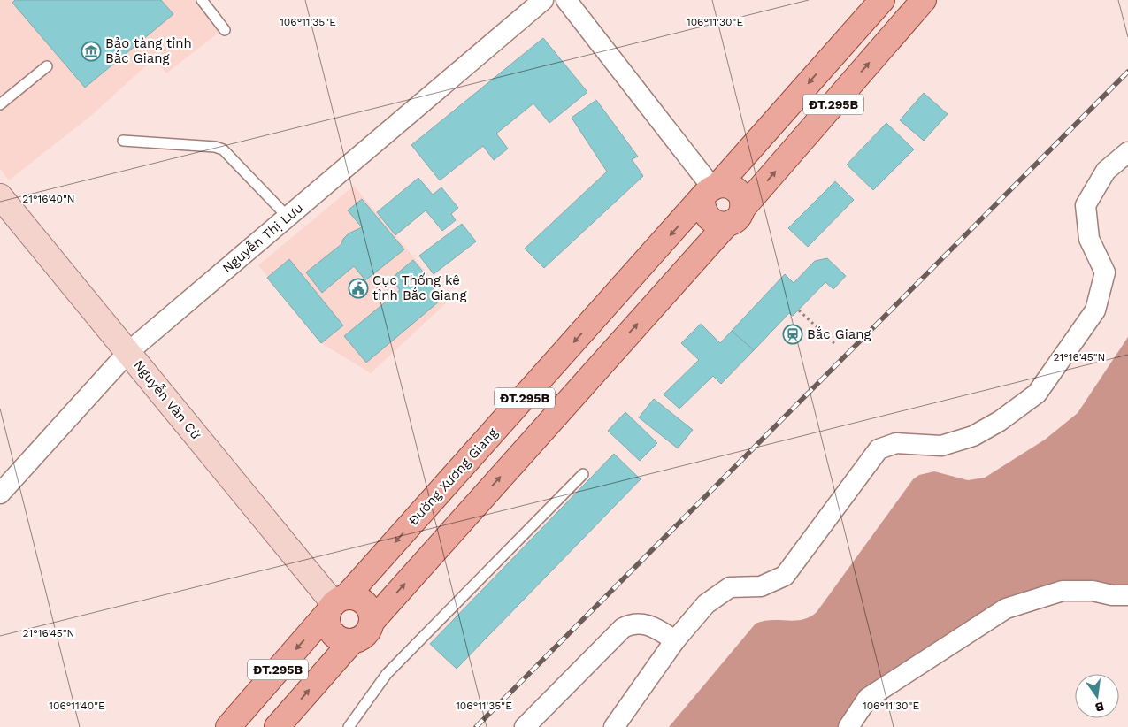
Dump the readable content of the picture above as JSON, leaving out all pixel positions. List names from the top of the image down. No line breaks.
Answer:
{"streets":{"main road":["ĐT.295B","Đường Xương Giang"],"street":["Nguyễn Thị Lưu","Nguyễn Văn Cừ"]},"crossings":[["ĐT.295B","Nguyễn Văn Cừ"],["ĐT.295B","Đường Xương Giang"],["Nguyễn Thị Lưu","Nguyễn Văn Cừ"],["Nguyễn Văn Cừ","Đường Xương Giang"]],"places":{"museum":["Bảo tàng tỉnh Bắc Giang"],"public building":["Cục Thống kê tỉnh Bắc Giang"],"station":["Bắc Giang"]},"north":"bottom","coordinates":["106°11'35\"E","106°11'30\"E","21°16'40\"N","21°16'45\"N","106°11'40\"E"]}
